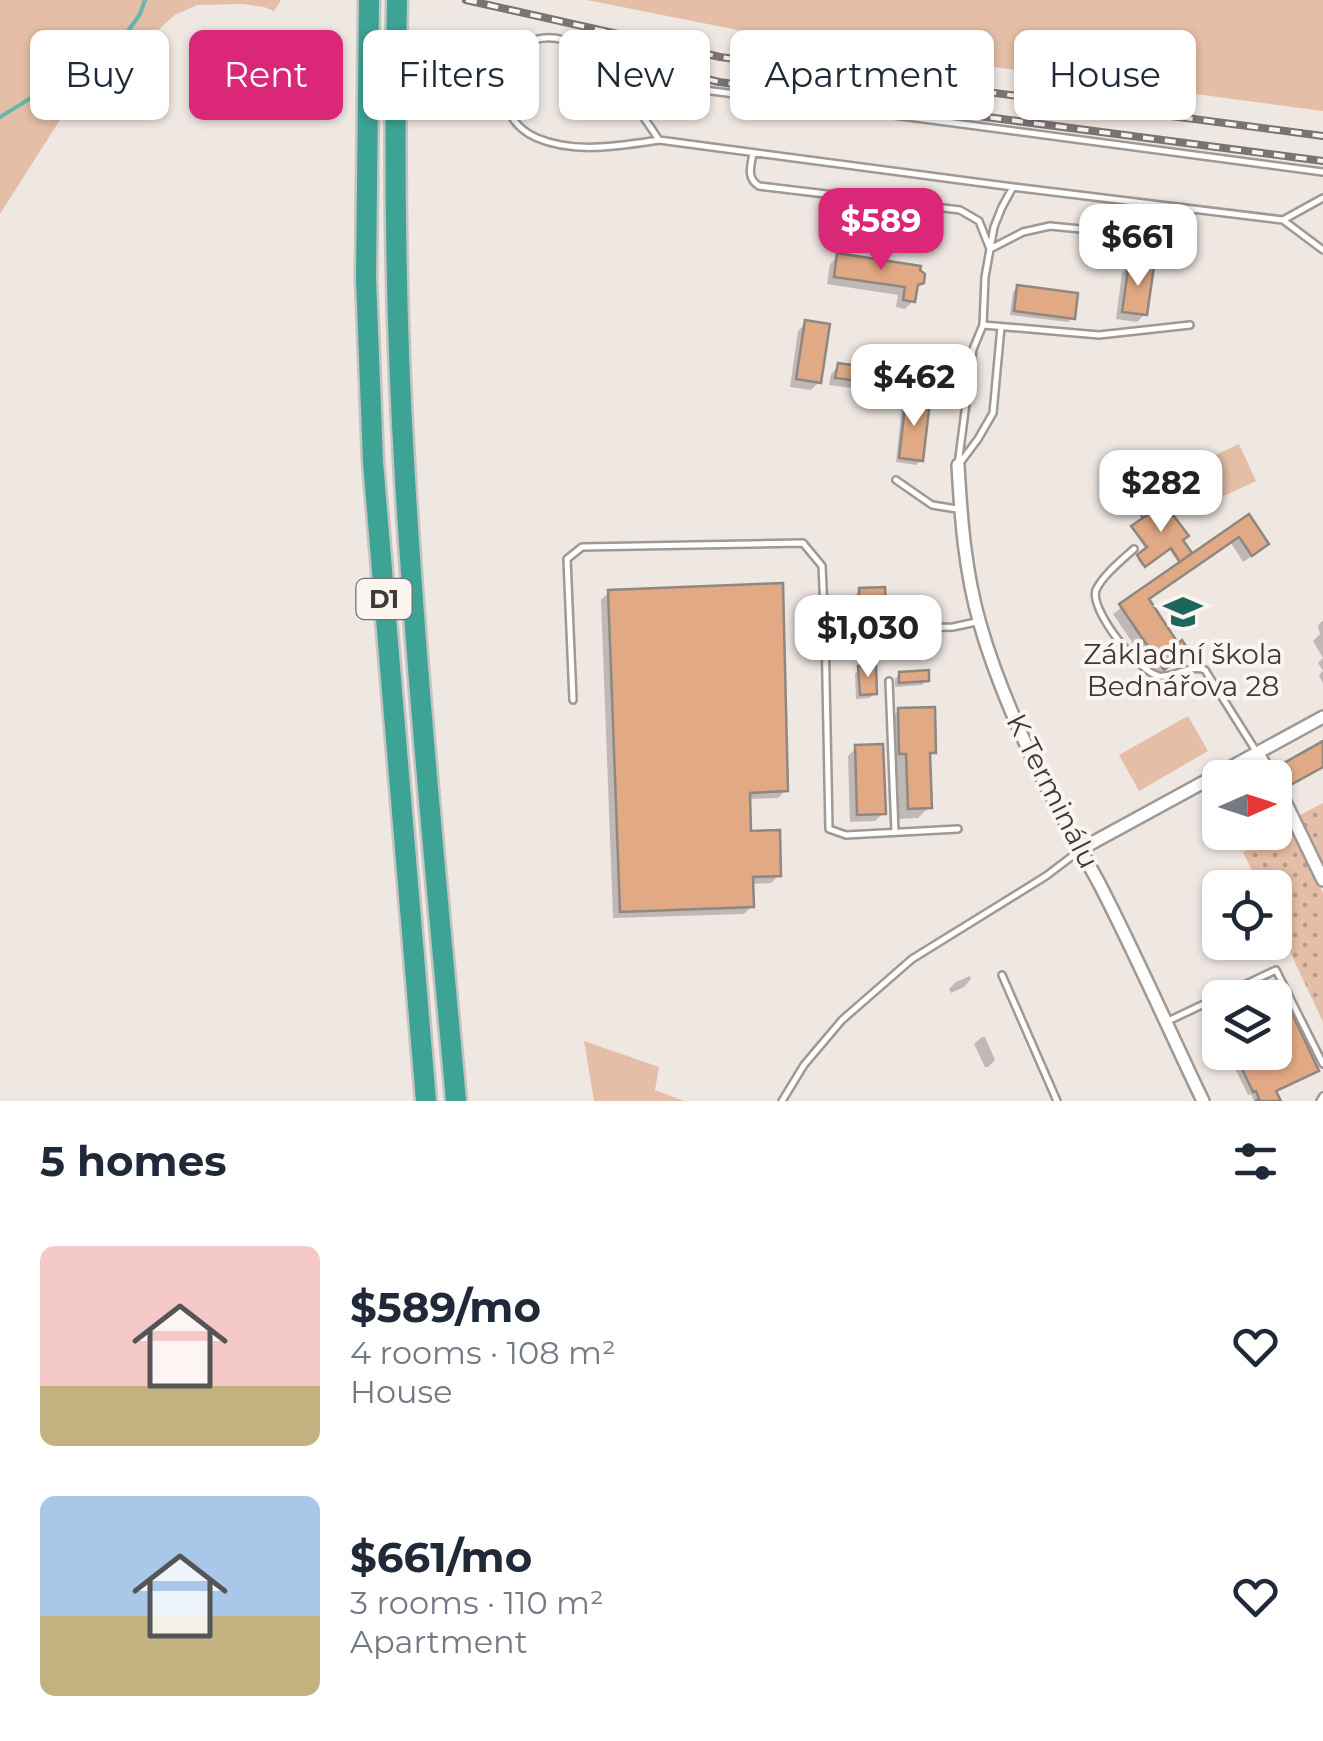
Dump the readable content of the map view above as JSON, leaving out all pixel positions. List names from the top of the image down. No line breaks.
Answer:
{"streets":{"highway":["D1"],"street":["K Terminálu"]},"places":{"school or university":["Základní škola Bednářova 28"]},"north":"right","page":{"chip":["Buy","Rent","Filters","New","Apartment","House"],"price":["$589","$661","$462","$282","$1,030"],"heading":"5 homes","list":[{"name":"$589/mo","note":"4 rooms · 108 m² · House"},{"name":"$661/mo","note":"3 rooms · 110 m² · Apartment"}]}}
